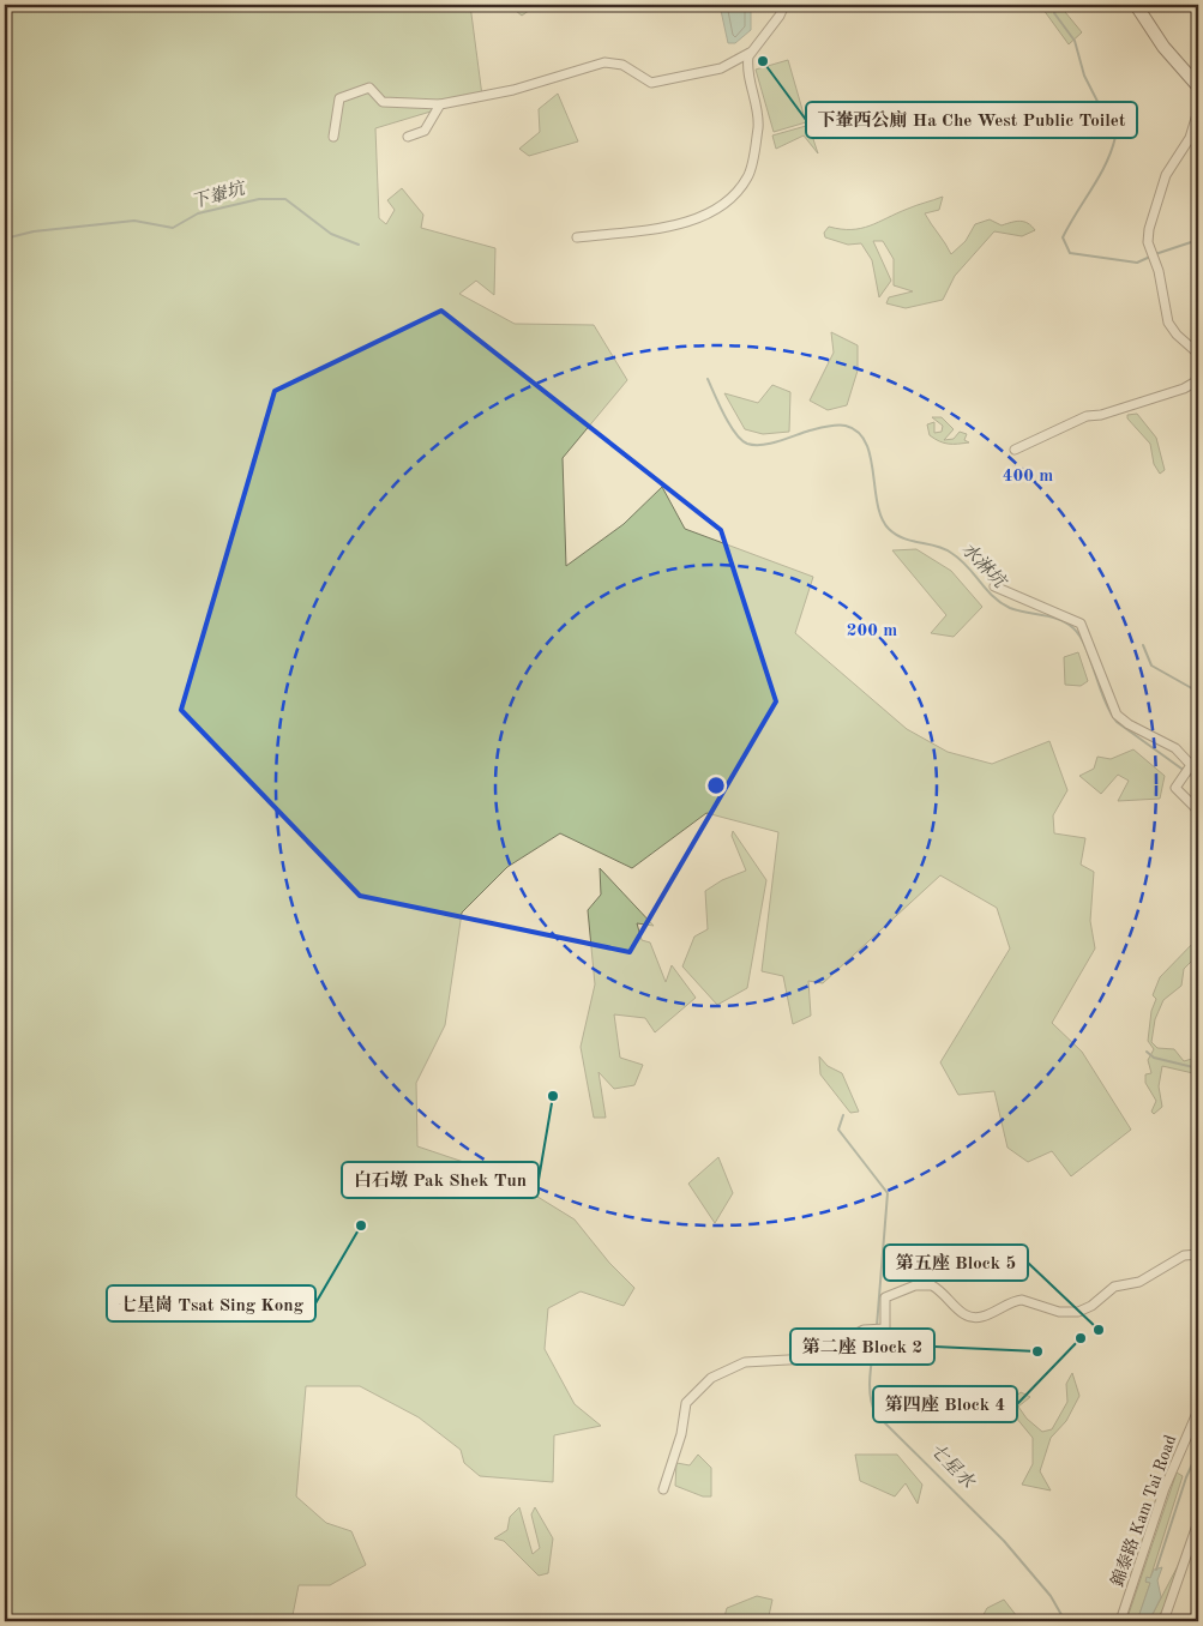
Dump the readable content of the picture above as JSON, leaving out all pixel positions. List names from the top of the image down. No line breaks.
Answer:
{"streets":{"street":["錦泰路 Kam Tai Road"]},"water":["下輋坑","水淋坑","七星水"],"places":["下輋西公廁 Ha Che West Public Toilet","白石墩 Pak Shek Tun","七星崗 Tsat Sing Kong","第五座 Block 5","第四座 Block 4","第二座 Block 2"],"rings":["400 m","200 m"]}
